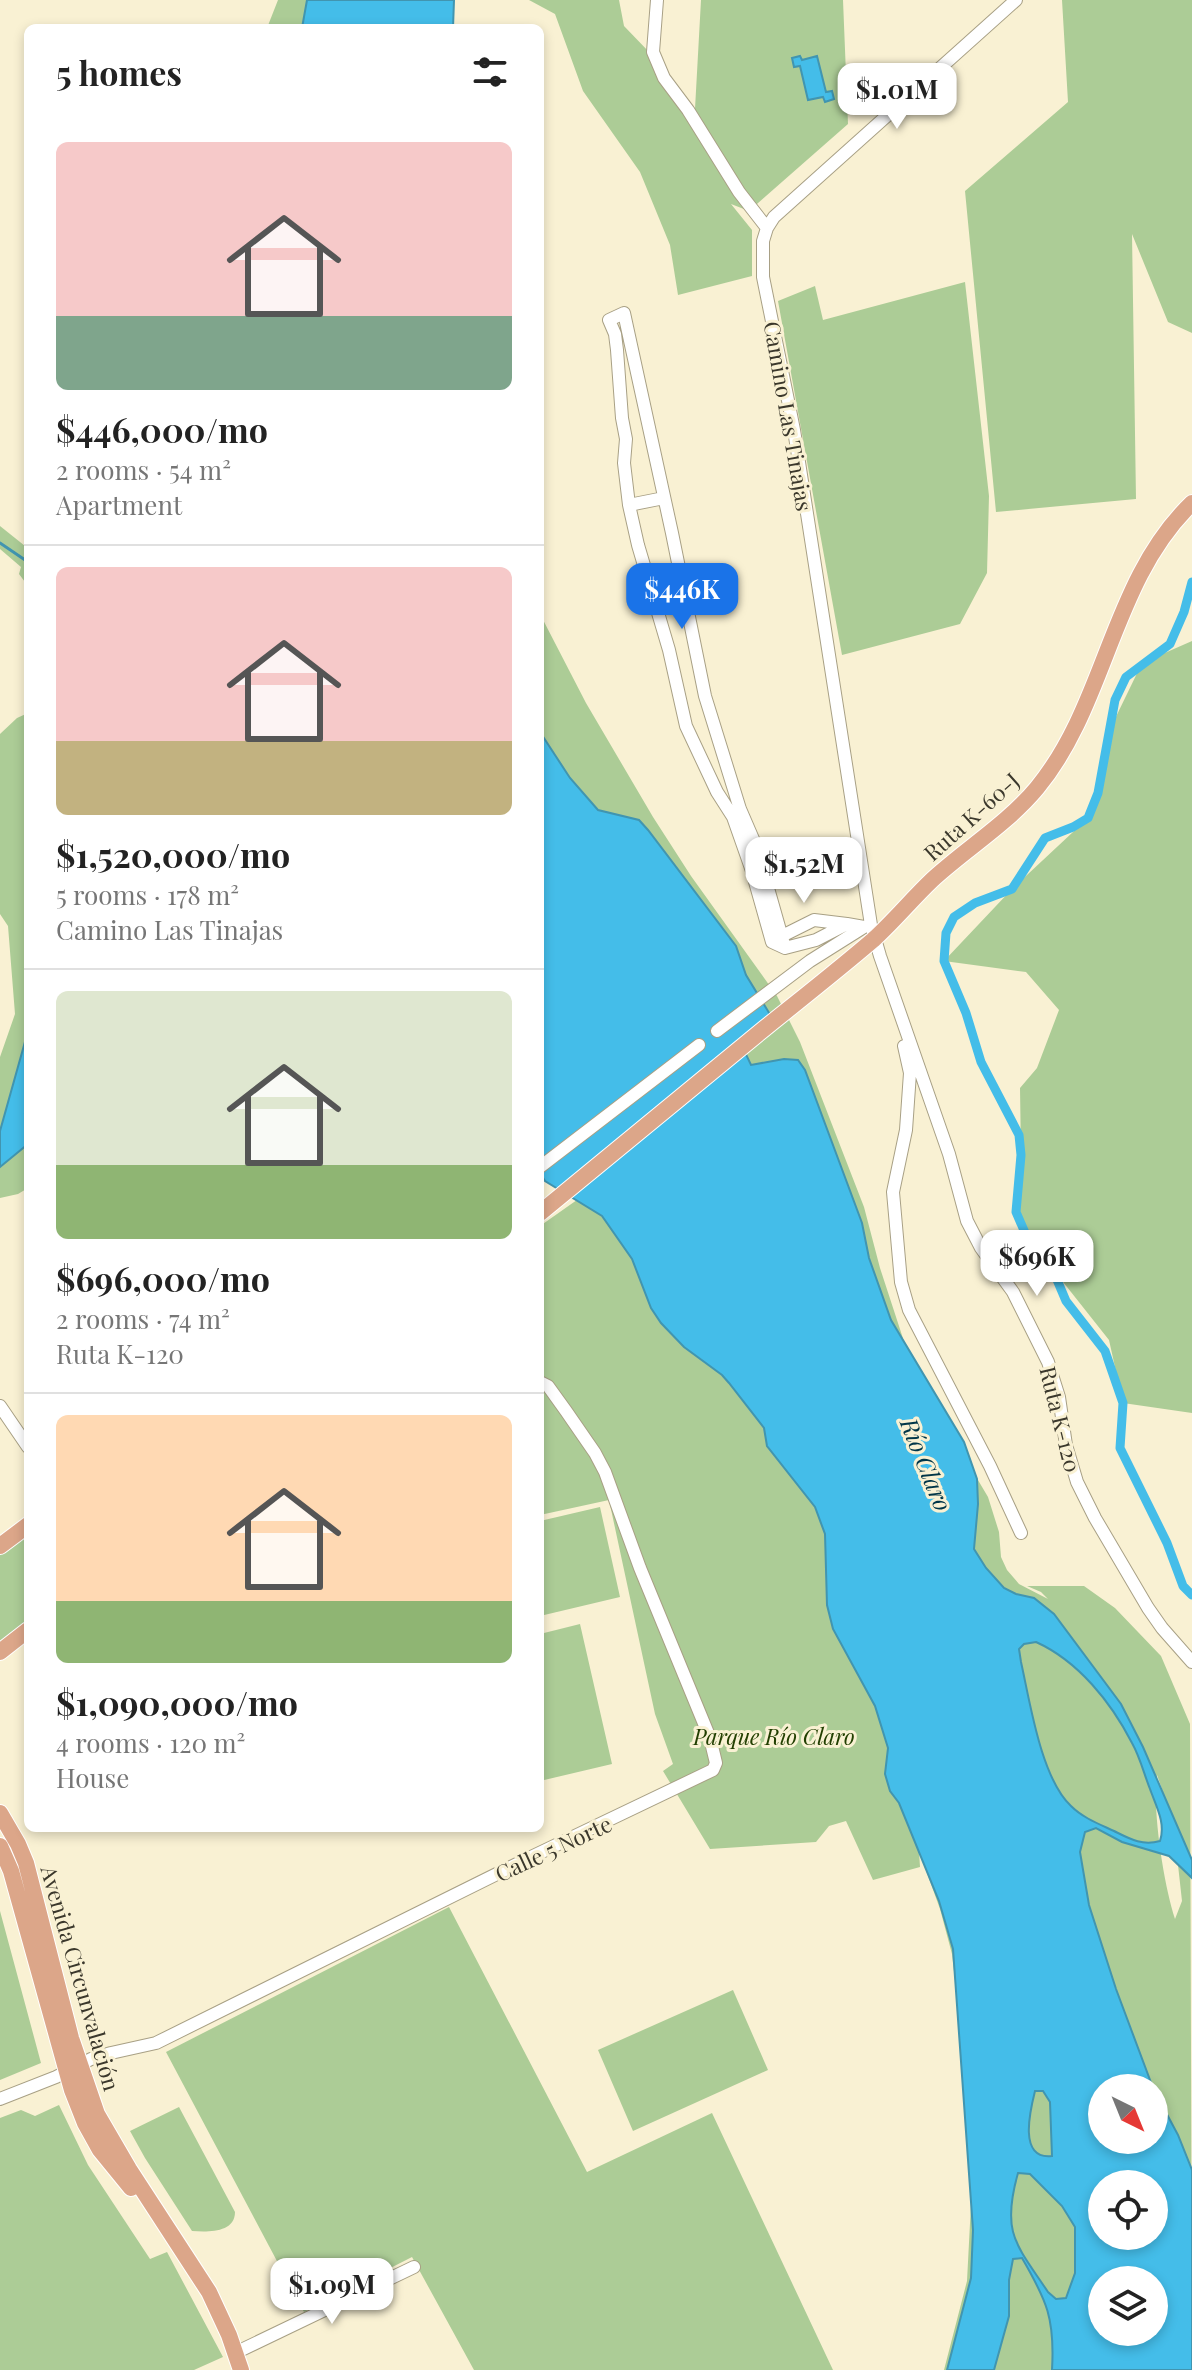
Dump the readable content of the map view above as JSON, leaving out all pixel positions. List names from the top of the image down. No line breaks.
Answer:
{"streets":{"main road":["Ruta K-60-J","Avenida Circunvalación"],"street":["Camino Las Tinajas","Ruta K-120","Calle 5 Norte"]},"crossings":[["Camino Las Tinajas","Ruta K-60-J"],["Camino Las Tinajas","Ruta K-120"],["Ruta K-60-J","Ruta K-120"],["Calle 5 Norte","Avenida Circunvalación"]],"water":["Río Claro"],"parks":["Parque Río Claro"],"north":"bottom right","page":{"heading":"5 homes","price":["$1.01M","$446K","$1.52M","$696K","$1.09M"],"list":[{"name":"$446,000/mo","note":"2 rooms · 54 m² · Apartment"},{"name":"$1,520,000/mo","note":"5 rooms · 178 m² · Camino Las Tinajas"},{"name":"$696,000/mo","note":"2 rooms · 74 m² · Ruta K-120"},{"name":"$1,090,000/mo","note":"4 rooms · 120 m² · House"}]}}
